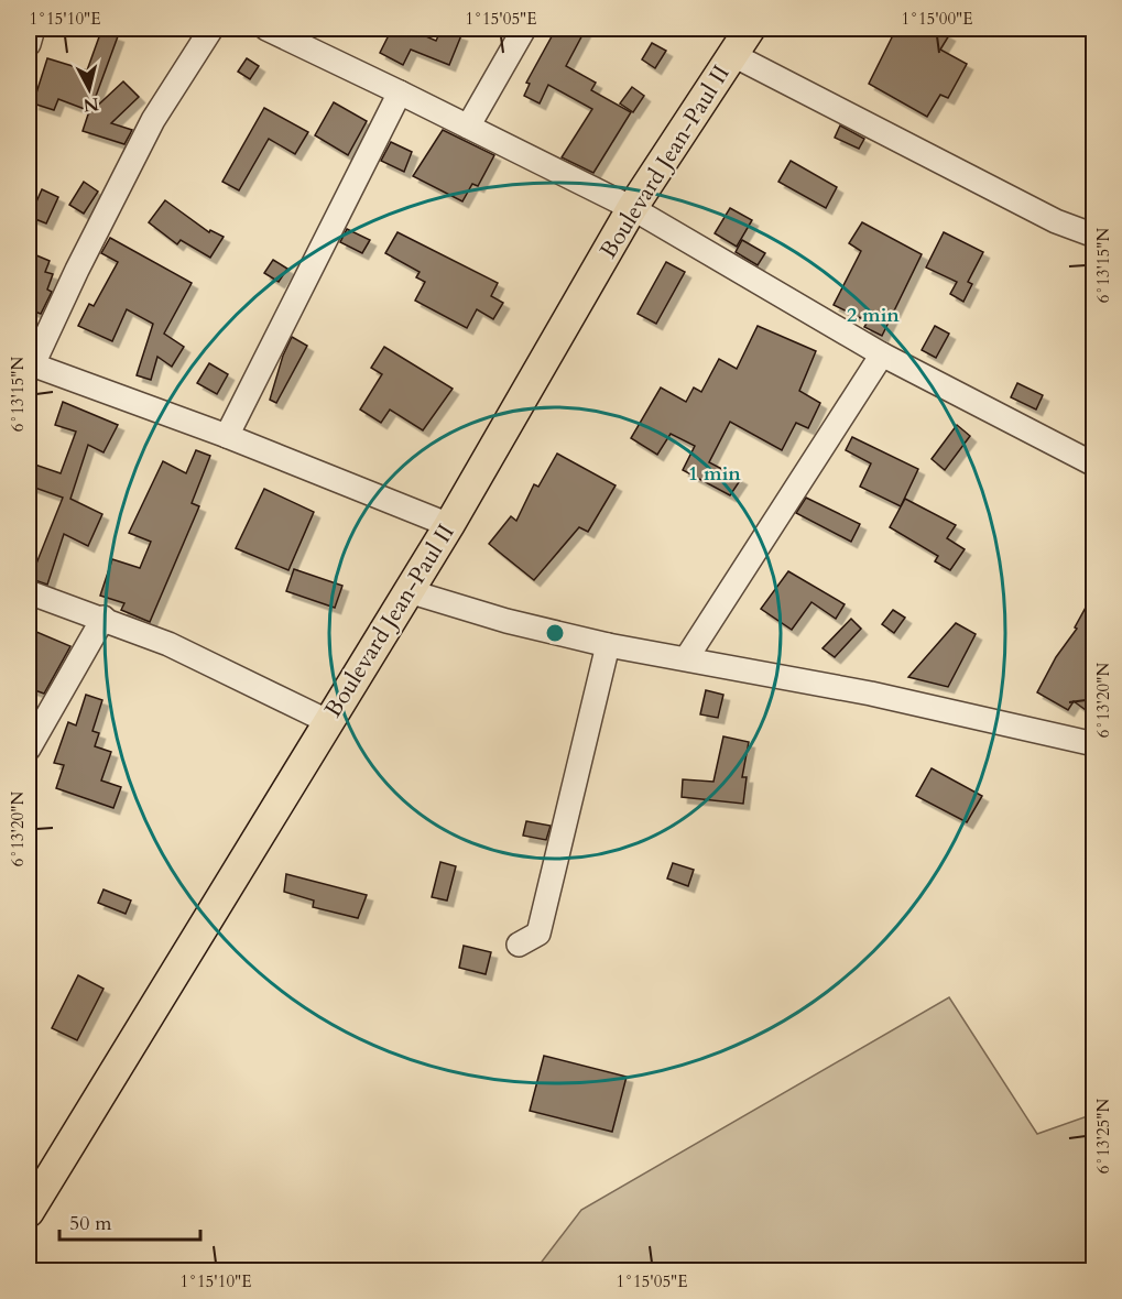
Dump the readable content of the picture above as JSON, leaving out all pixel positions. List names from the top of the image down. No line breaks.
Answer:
{"streets":{"main road":["Boulevard Jean-Paul II"]},"scale_bar":"50 m","north":"bottom","coordinates":["1°15'10\"E","1°15'05\"E","1°15'00\"E","6°13'15\"N","6°13'20\"N","6°13'25\"N"],"rings":["2 min","1 min"]}
